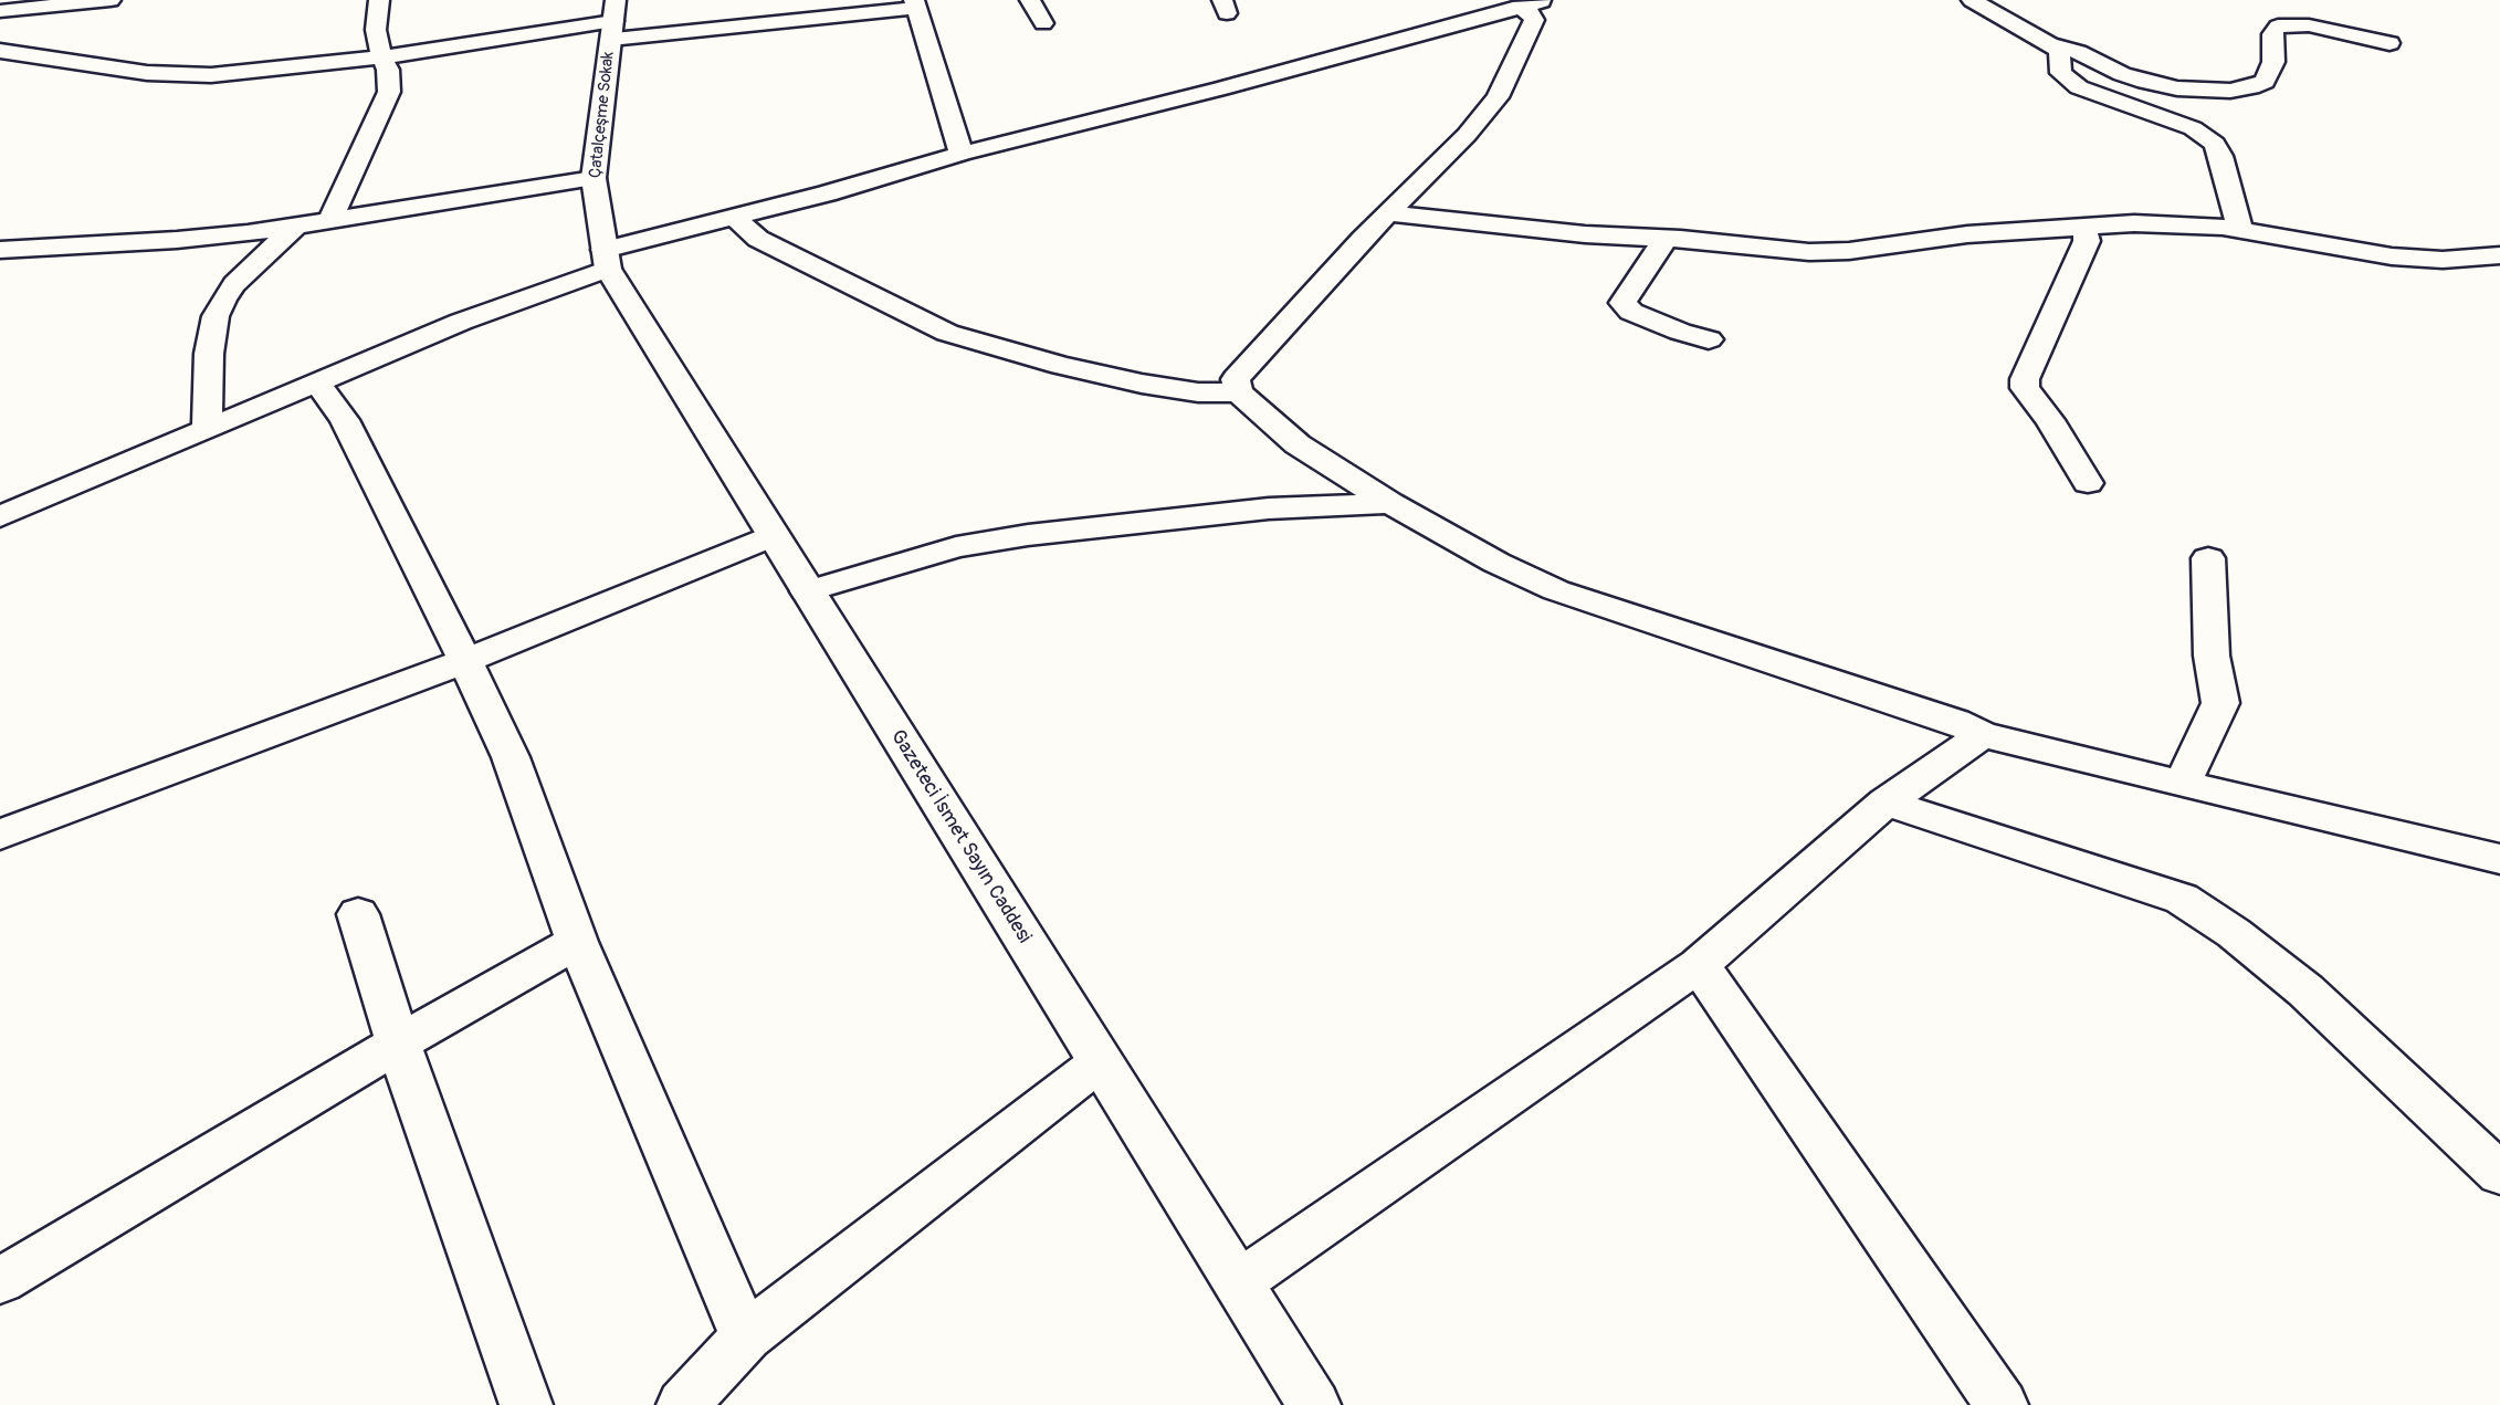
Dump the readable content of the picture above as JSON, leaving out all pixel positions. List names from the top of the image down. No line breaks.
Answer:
{"streets":{"street":["Çatalçeşme Sokak","Gazeteci İsmet Sayın Caddesi"]},"crossings":[["Çatalçeşme Sokak","Gazeteci İsmet Sayın Caddesi"]]}
